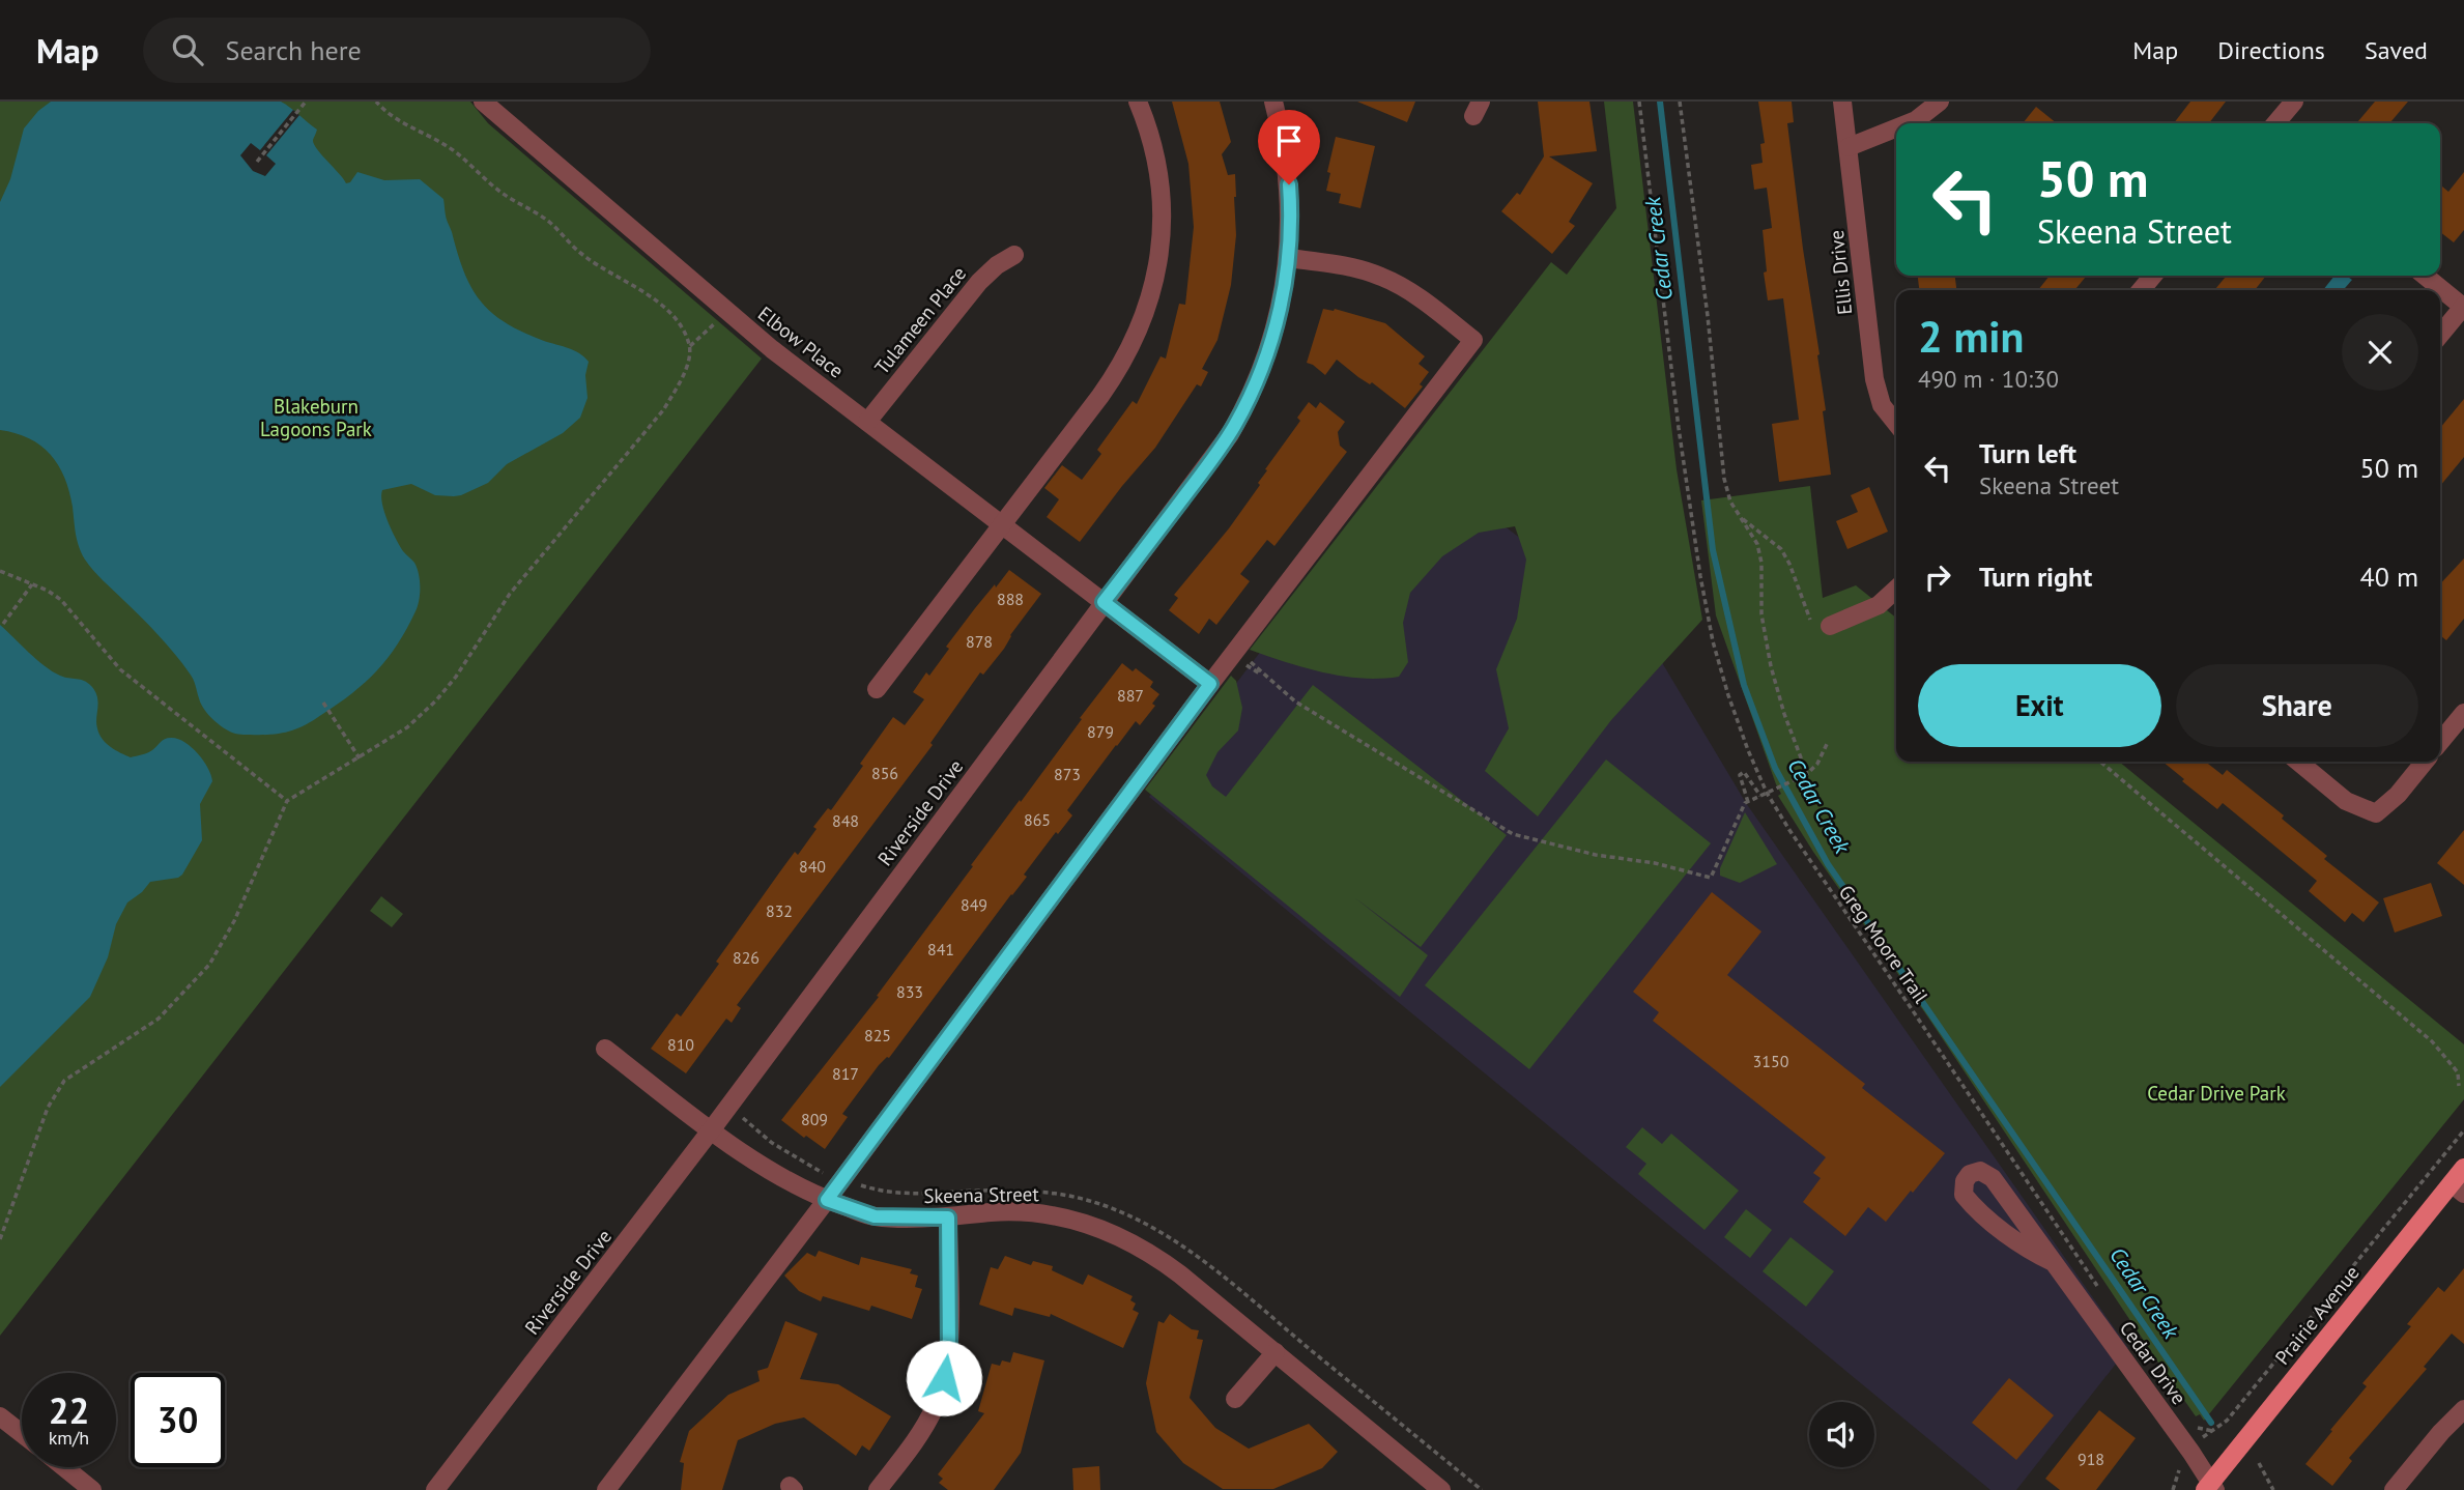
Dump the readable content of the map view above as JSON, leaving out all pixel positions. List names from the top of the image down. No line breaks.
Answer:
{"streets":{"main road":["Prairie Avenue"],"street":["Ellis Drive","Tulameen Place","Elbow Place","Riverside Drive","Skeena Street","Cedar Drive"],"path":["Greg Moore Trail"]},"crossings":[["Tulameen Place","Elbow Place"],["Elbow Place","Riverside Drive"],["Riverside Drive","Skeena Street"],["Prairie Avenue","Cedar Drive"]],"water":["Cedar Creek"],"parks":["Blakeburn Lagoons Park","Cedar Drive Park"],"house_numbers":["888","878","887","879","856","873","865","848","840","849","832","841","826","833","825","810","3150","817","809","918"],"page":{"header":"Map","search":"Search here","nav":["Map","Directions","Saved"],"turn":["50 m","Skeena Street"],"heading":["2 min","490 m · 10:30"],"list":[{"name":"Turn left","note":"Skeena Street","value":"50 m"},{"name":"Turn right","value":"40 m"}],"buttons":["Exit","Share"],"speed":"22 km/h","limit":"30"}}
